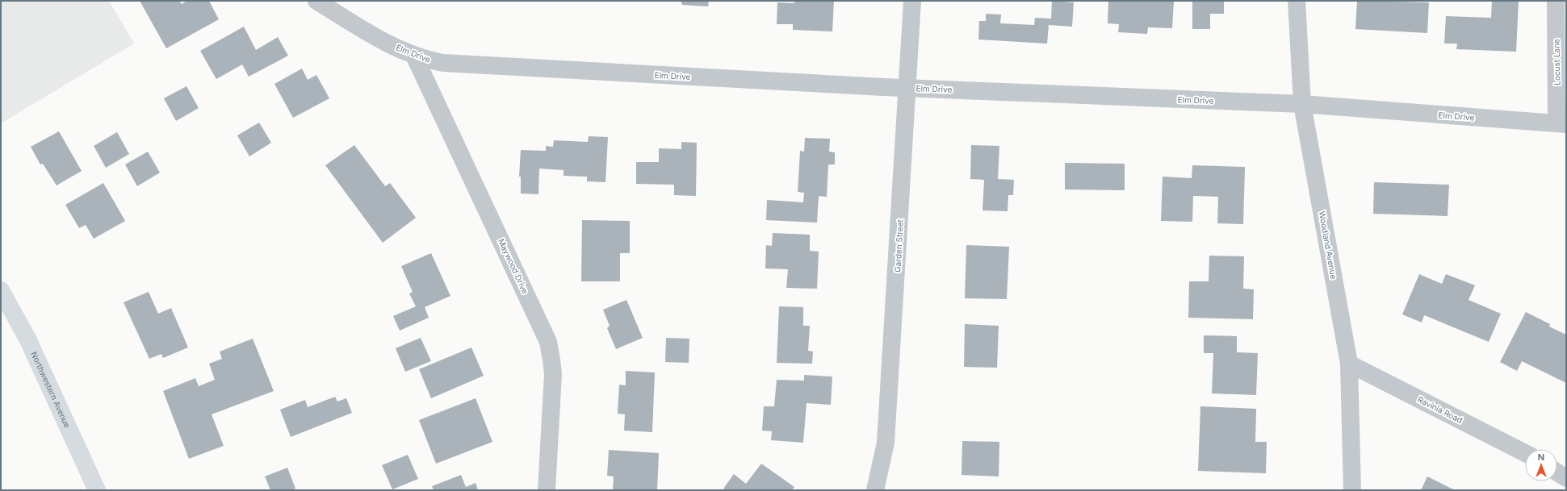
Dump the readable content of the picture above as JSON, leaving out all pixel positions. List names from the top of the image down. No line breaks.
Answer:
{"streets":{"main road":["Northwestern Avenue"],"street":["Elm Drive","Locust Lane","Woodland Avenue","Garden Street","Maywood Drive","Ravinia Road"]},"crossings":[["Elm Drive","Locust Lane"],["Elm Drive","Woodland Avenue"],["Elm Drive","Garden Street"],["Elm Drive","Maywood Drive"],["Woodland Avenue","Ravinia Road"]],"north":"top"}
